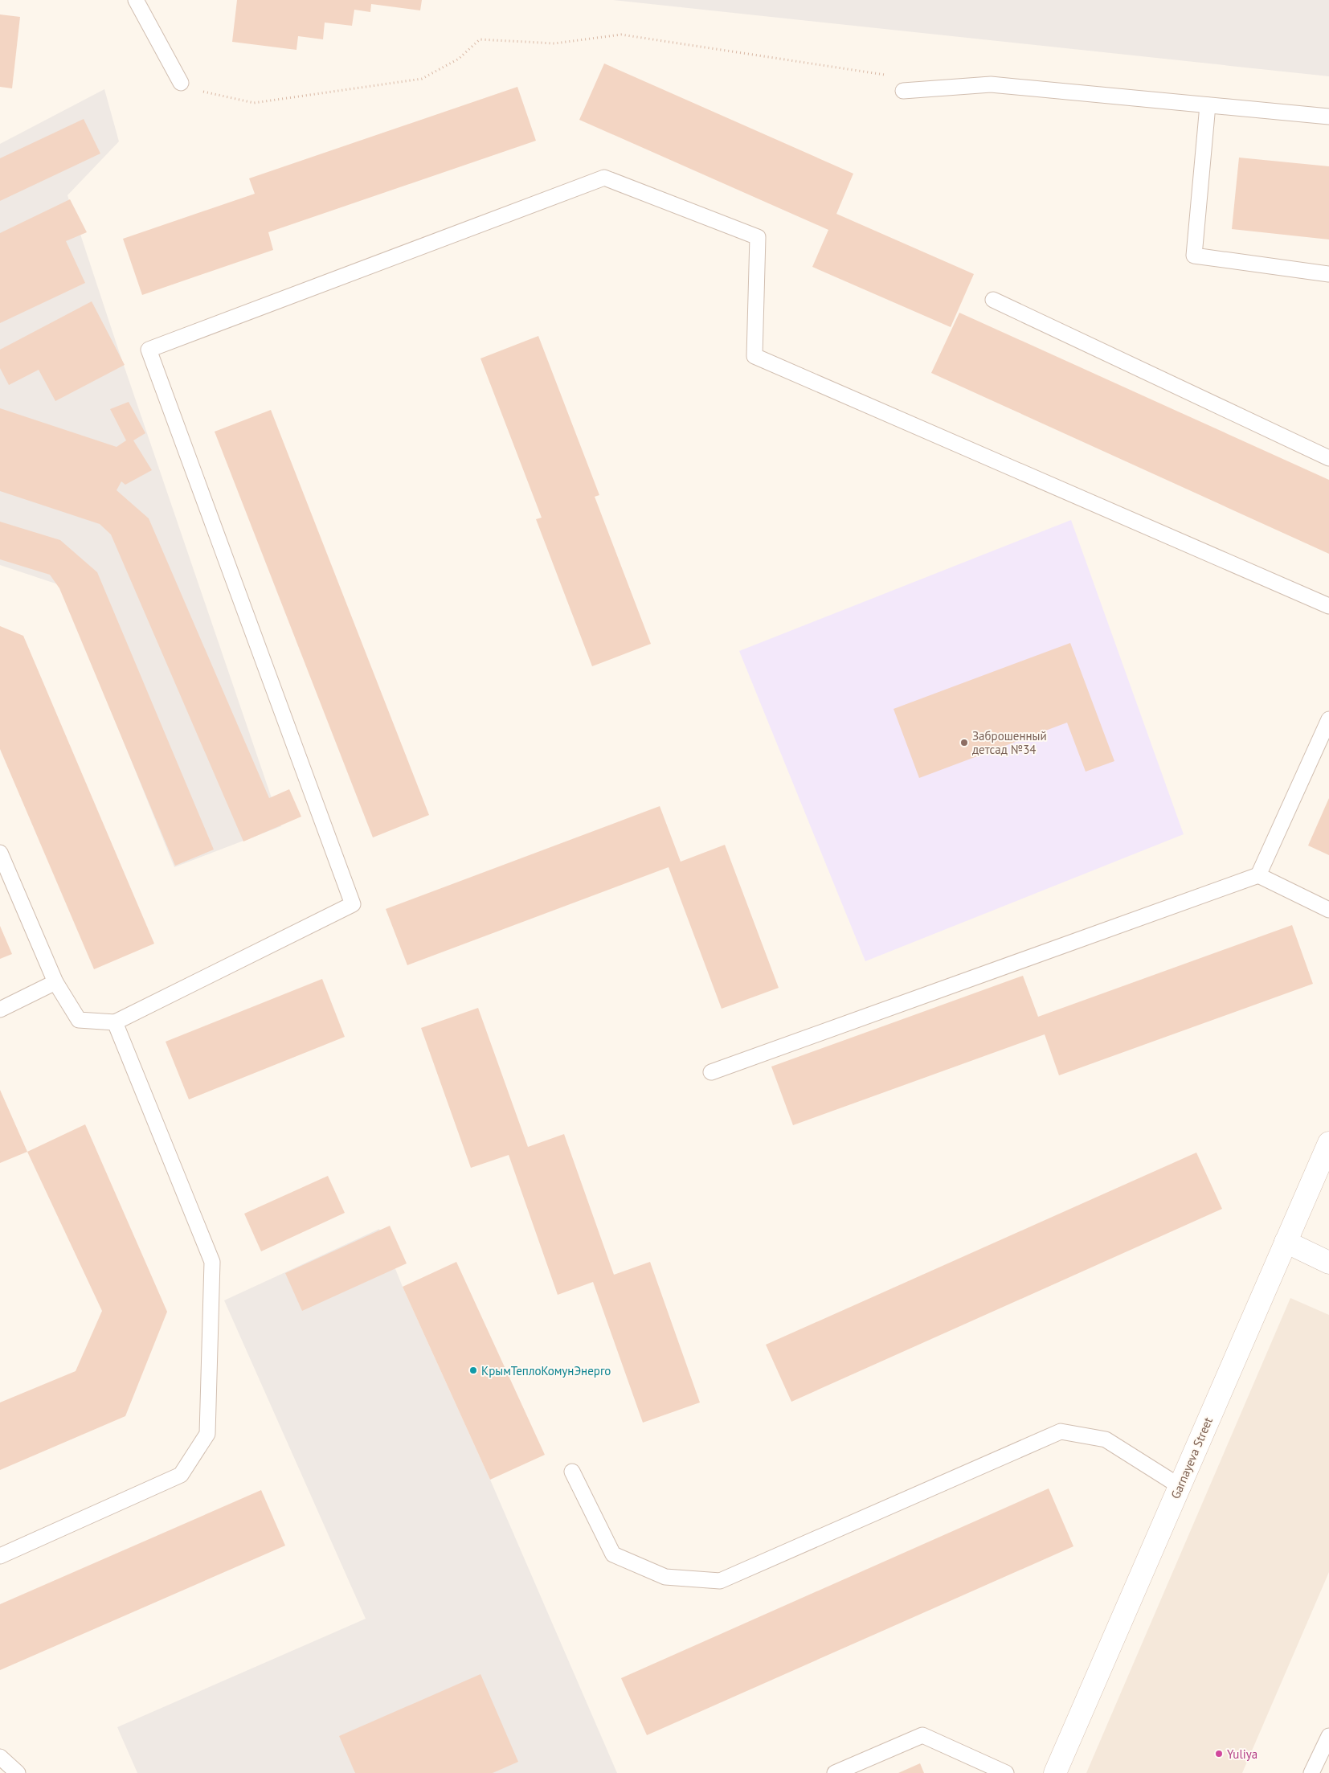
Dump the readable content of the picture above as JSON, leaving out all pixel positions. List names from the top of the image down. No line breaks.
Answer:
{"streets":{"street":["Garnayeva Street"]},"places":["Заброшенный детсад №34","КрымТеплоКомунЭнерго","Yuliya"]}
